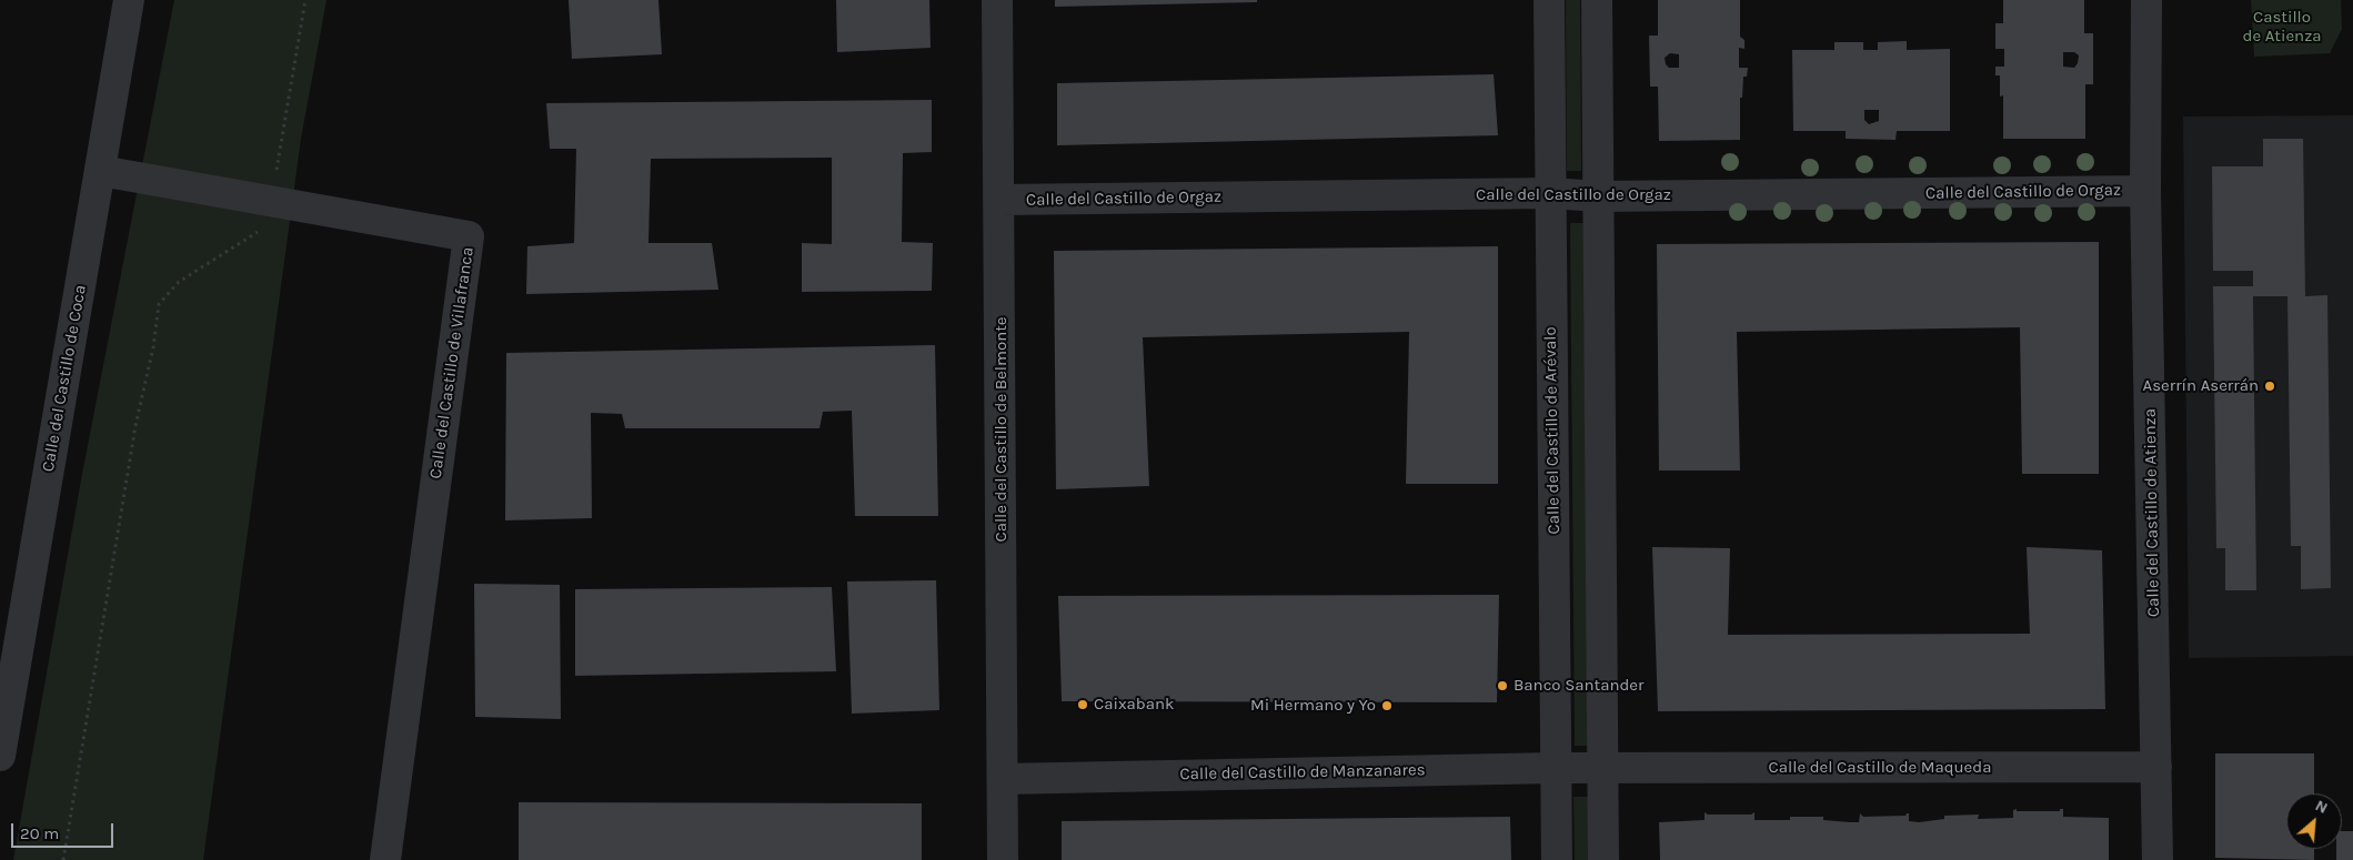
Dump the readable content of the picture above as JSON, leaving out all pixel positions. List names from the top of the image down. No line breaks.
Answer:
{"streets":{"street":["Calle del Castillo de Orgaz","Calle del Castillo de Villafranca","Calle del Castillo de Coca","Calle del Castillo de Belmonte","Calle del Castillo de Arévalo","Calle del Castillo de Atienza","Calle del Castillo de Maqueda","Calle del Castillo de Manzanares"]},"crossings":[["Calle del Castillo de Orgaz","Calle del Castillo de Belmonte"],["Calle del Castillo de Orgaz","Calle del Castillo de Arévalo"],["Calle del Castillo de Orgaz","Calle del Castillo de Atienza"],["Calle del Castillo de Villafranca","Calle del Castillo de Coca"],["Calle del Castillo de Belmonte","Calle del Castillo de Manzanares"],["Calle del Castillo de Arévalo","Calle del Castillo de Manzanares"],["Calle del Castillo de Atienza","Calle del Castillo de Maqueda"],["Calle del Castillo de Maqueda","Calle del Castillo de Manzanares"]],"parks":["Castillo de Atienza"],"places":["Aserrín Aserrán","Banco Santander","Caixabank","Mi Hermano y Yo"],"scale_bar":"20 m","north":"top right"}
